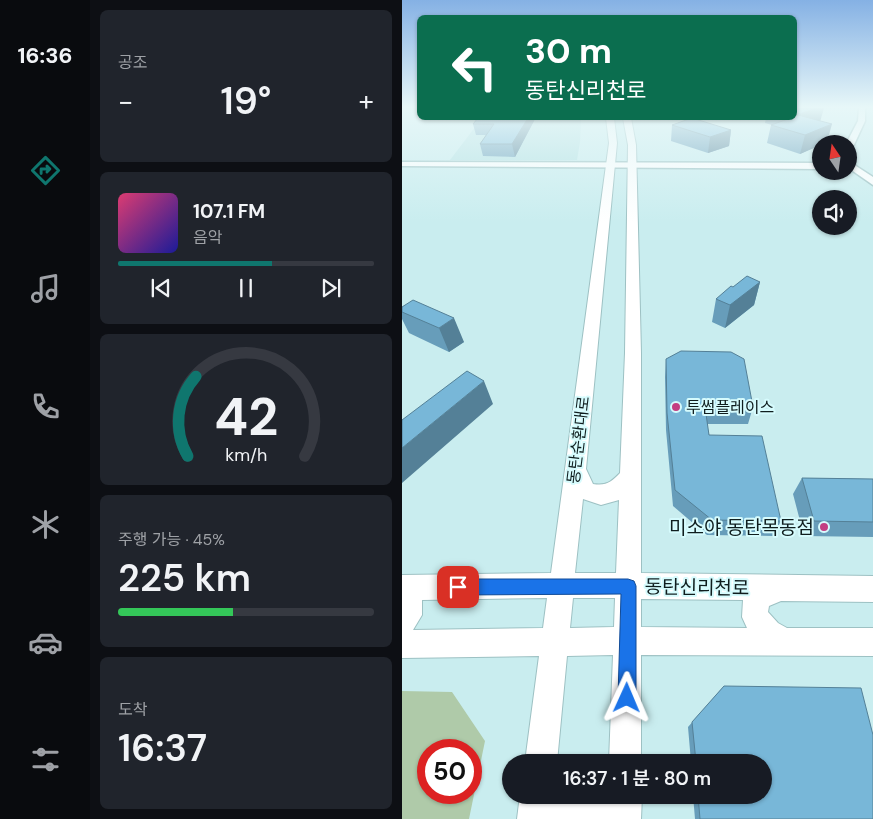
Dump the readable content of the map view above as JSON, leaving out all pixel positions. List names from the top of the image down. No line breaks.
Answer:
{"streets":{"main road":["동탄순환대로","동탄신리천로"]},"crossings":[["동탄순환대로","동탄신리천로"]],"places":["투썸플레이스","미소야 동탄목동점"],"north":"top","page":{"tabs":"16:36","tile":["공조",["주행 가능 · 45%","225 km"],["도착","16:37"]],"turn":["30 m","동탄신리천로"],"heat":["−","19°","+"],"song":["107.1 FM","음악"],"limit":"50","trip":"16:37 · 1 분 · 80 m","gauge":["42","km/h"]}}
